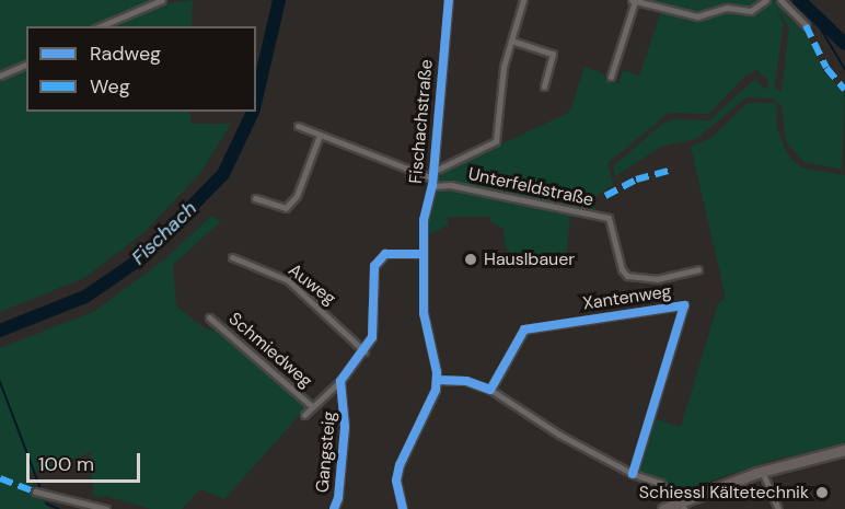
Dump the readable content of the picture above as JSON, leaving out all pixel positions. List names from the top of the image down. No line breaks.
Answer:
{"streets":{"street":["Fischachstraße","Unterfeldstraße","Auweg","Xantenweg","Schmiedweg","Gangsteig"]},"crossings":[["Fischachstraße","Unterfeldstraße"],["Schmiedweg","Gangsteig"]],"water":["Fischach"],"places":["Hauslbauer","Schiessl Kältetechnik"],"legend":["Radweg","Weg"],"scale_bar":"100 m"}
